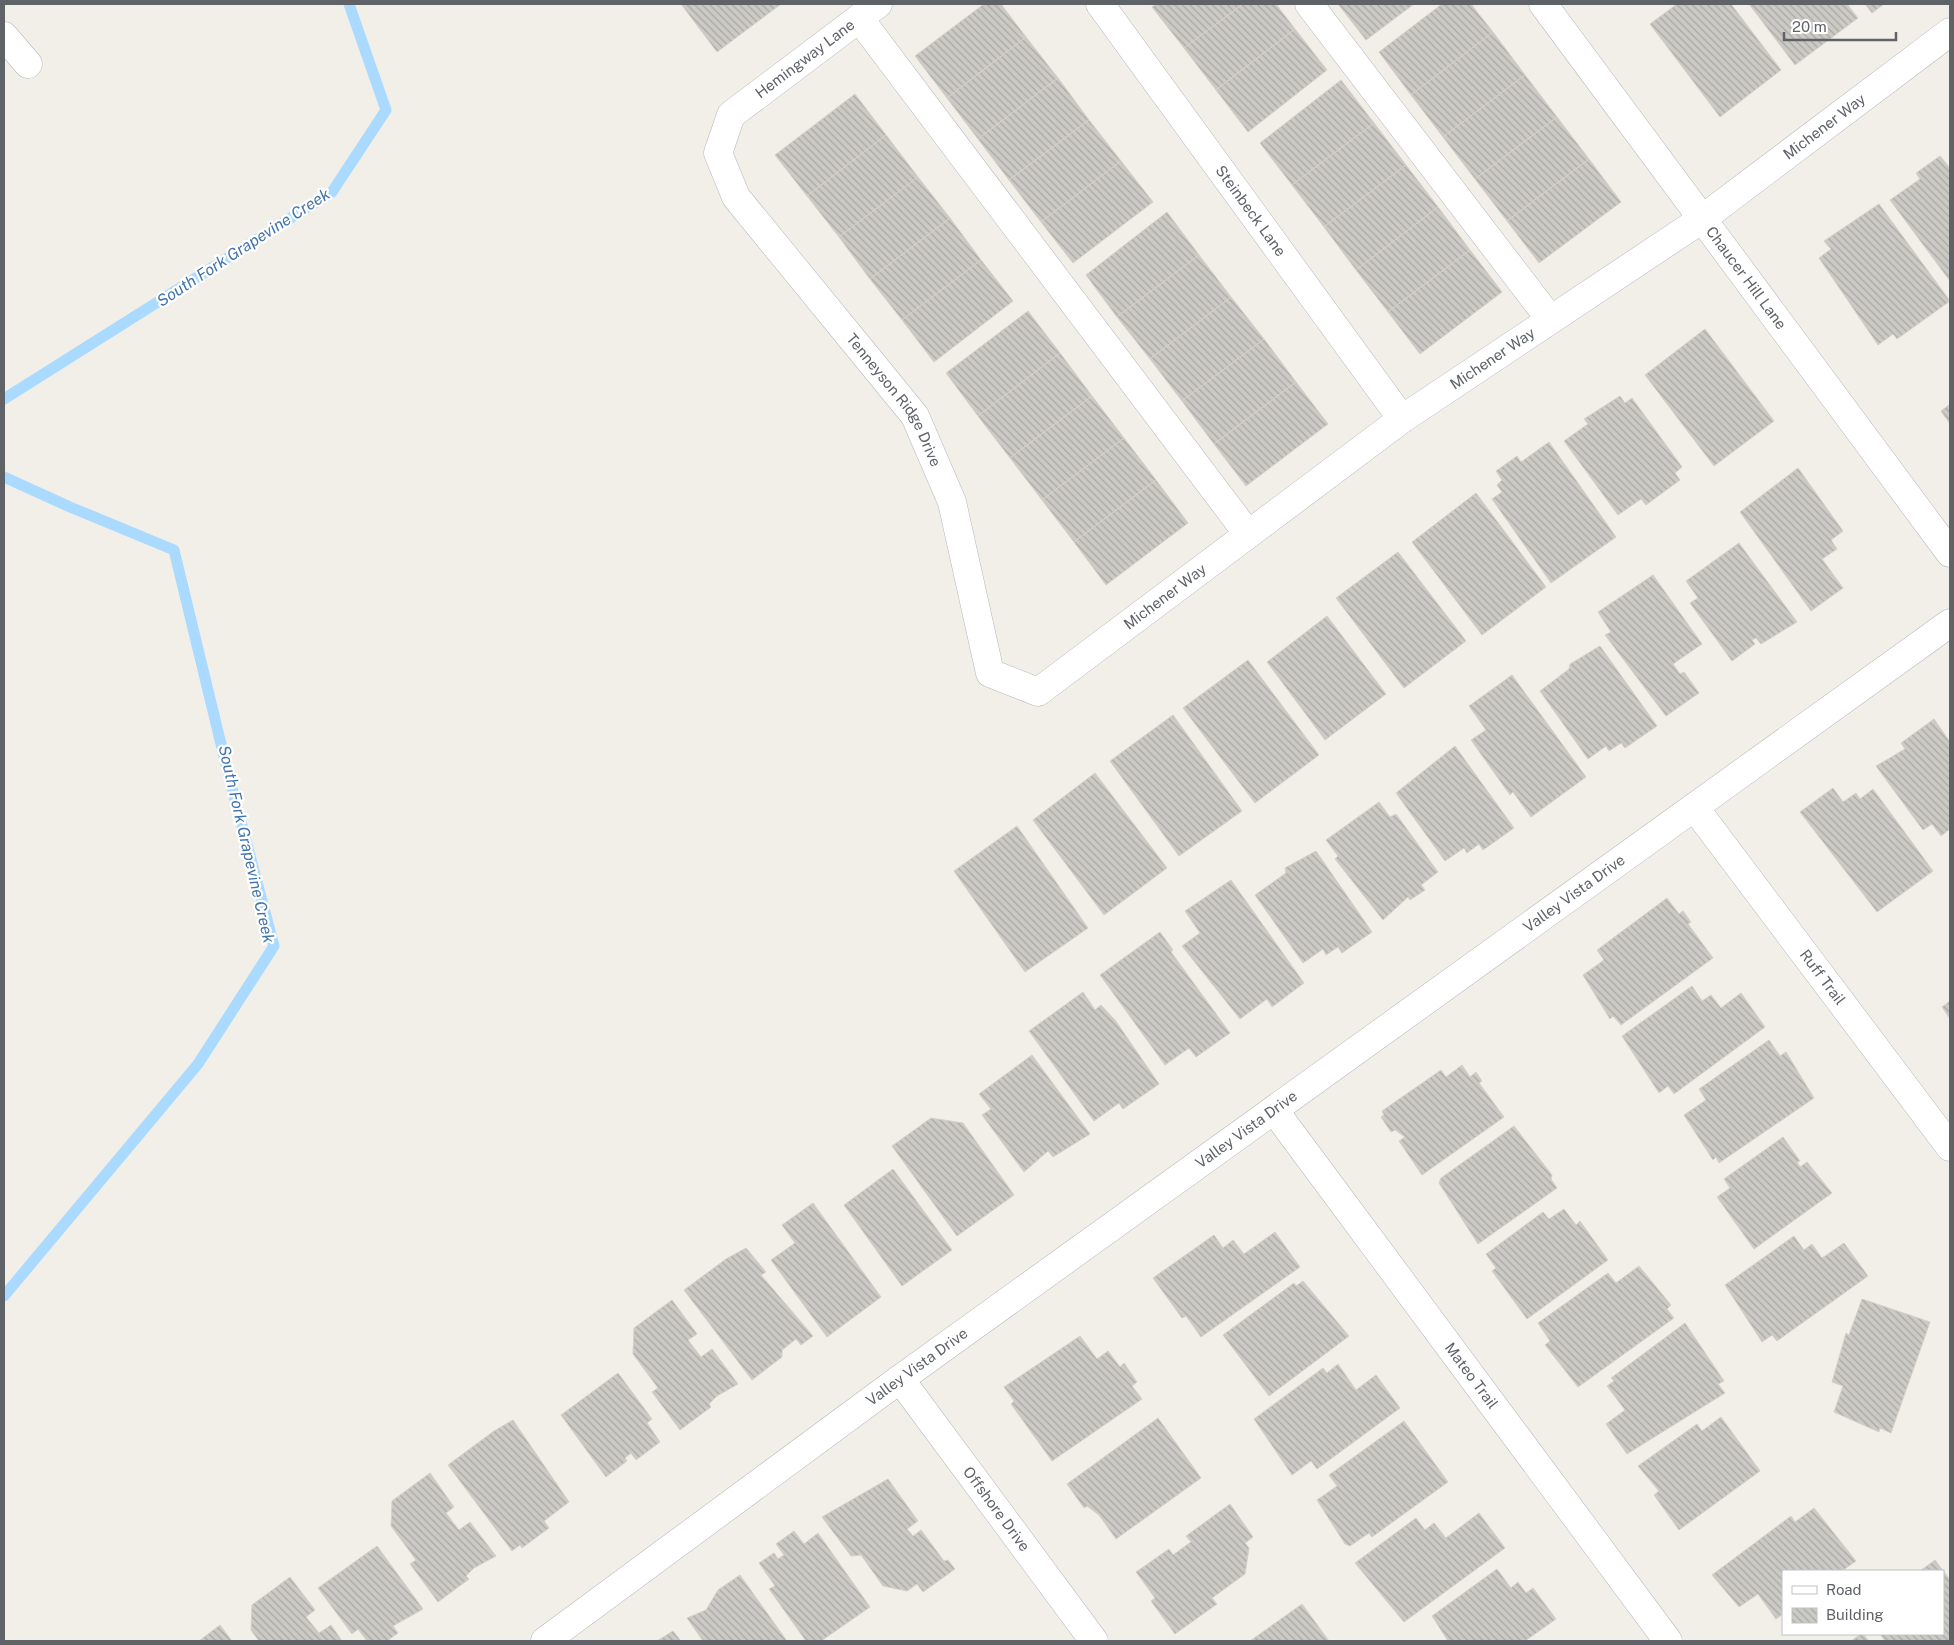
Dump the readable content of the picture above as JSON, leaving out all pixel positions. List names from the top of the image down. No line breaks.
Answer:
{"streets":{"street":["Hemingway Lane","Michener Way","Steinbeck Lane","Chaucer Hill Lane","Tenneyson Ridge Drive","Valley Vista Drive","Ruff Trail","Mateo Trail","Offshore Drive"]},"crossings":[["Hemingway Lane","Tenneyson Ridge Drive"],["Michener Way","Steinbeck Lane"],["Michener Way","Chaucer Hill Lane"],["Michener Way","Tenneyson Ridge Drive"],["Valley Vista Drive","Ruff Trail"],["Valley Vista Drive","Mateo Trail"],["Valley Vista Drive","Offshore Drive"]],"water":["South Fork Grapevine Creek"],"legend":["Road","Building"],"scale_bar":"20 m"}
